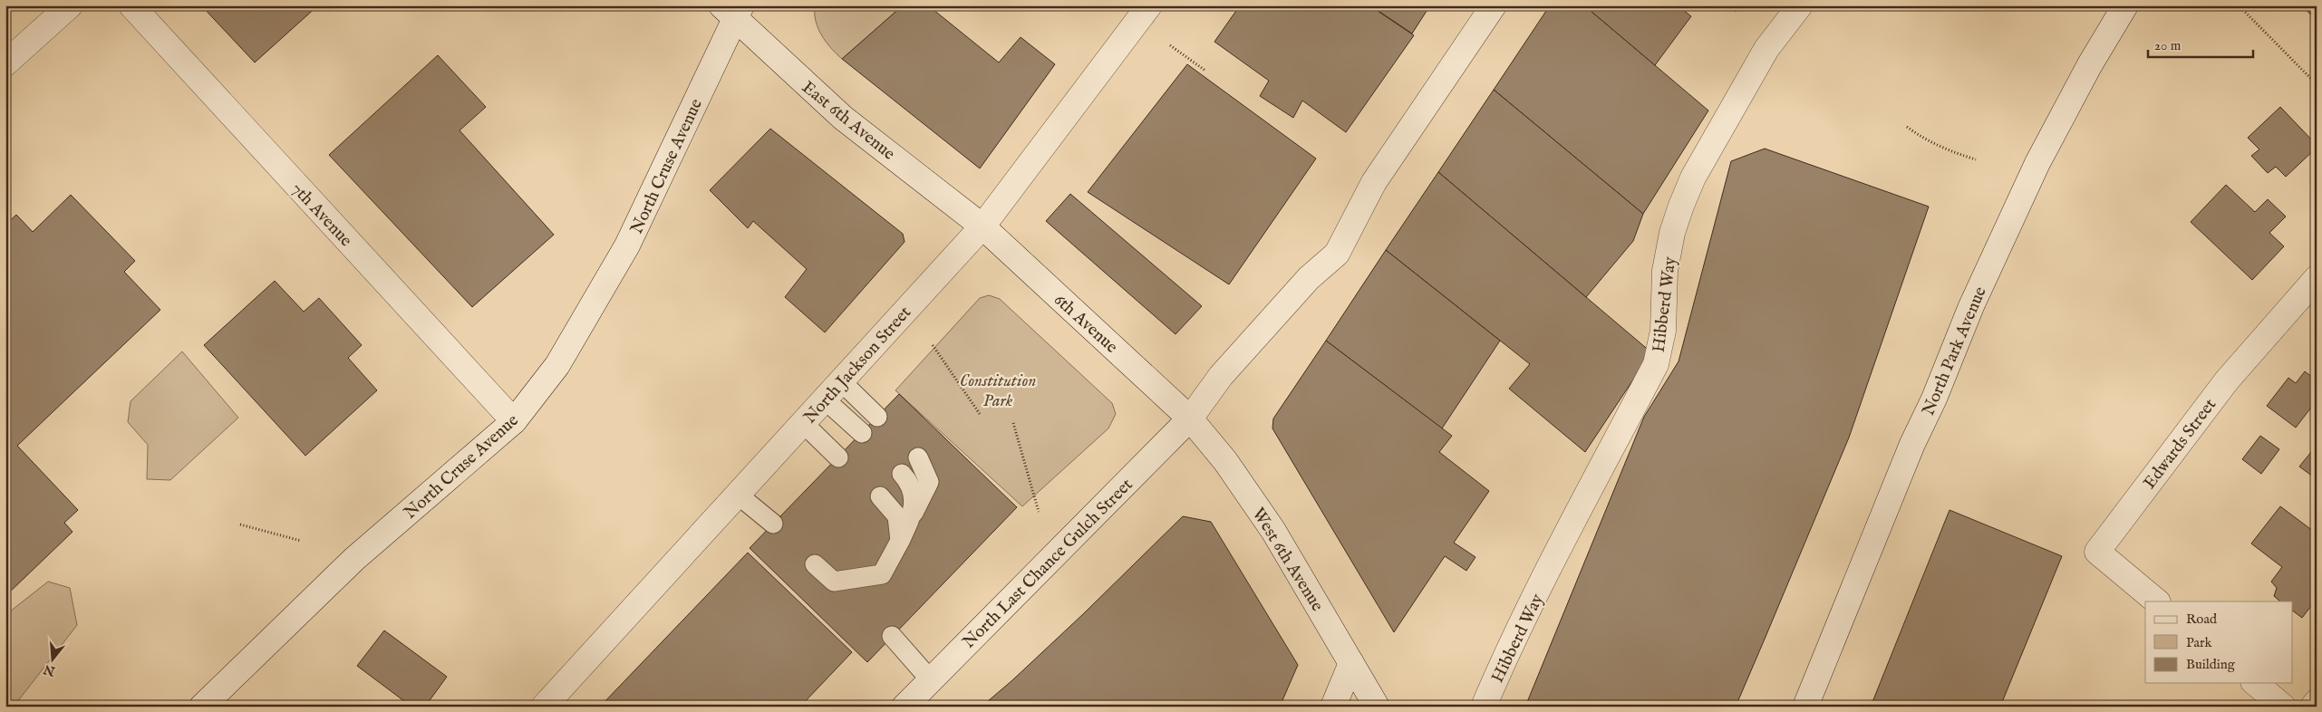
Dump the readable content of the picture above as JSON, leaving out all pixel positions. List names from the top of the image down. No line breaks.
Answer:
{"streets":{"street":["East 6th Avenue","North Cruse Avenue","7th Avenue","Hibberd Way","6th Avenue","North Park Avenue","North Jackson Street","Edwards Street","West 6th Avenue","North Last Chance Gulch Street"]},"crossings":[["East 6th Avenue","North Cruse Avenue"],["East 6th Avenue","6th Avenue"],["East 6th Avenue","North Jackson Street"],["North Cruse Avenue","7th Avenue"],["6th Avenue","North Jackson Street"],["6th Avenue","West 6th Avenue"],["6th Avenue","North Last Chance Gulch Street"],["West 6th Avenue","North Last Chance Gulch Street"]],"parks":["Constitution Park"],"legend":["Road","Park","Building"],"scale_bar":"20 m","north":"bottom"}
